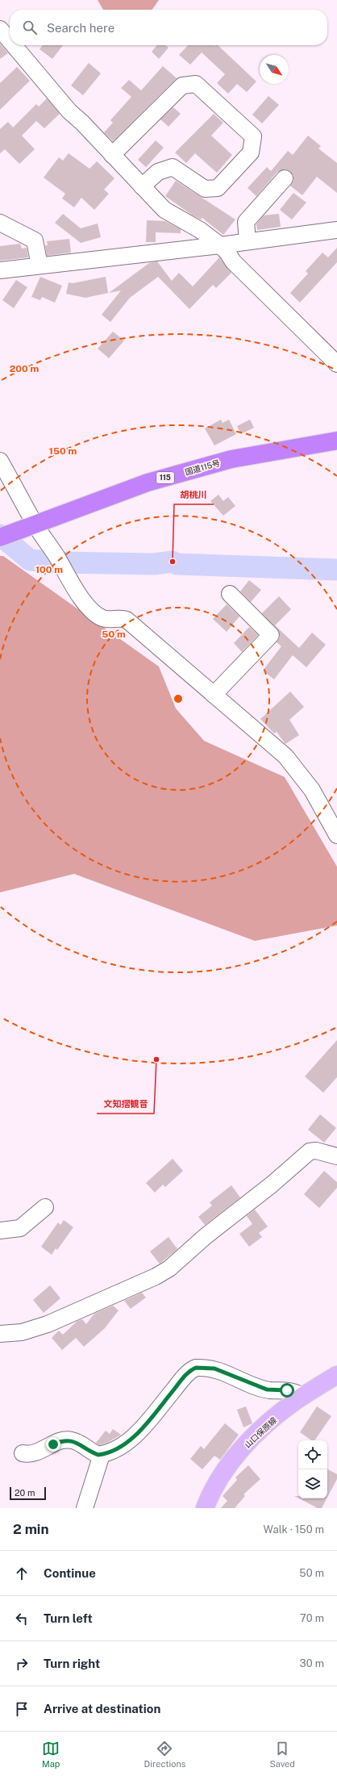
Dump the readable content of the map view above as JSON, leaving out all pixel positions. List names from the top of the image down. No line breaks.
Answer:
{"streets":{"highway":["国道115号","115"],"main road":["山口保原線"]},"places":["胡桃川","文知摺観音"],"scale_bar":"20 m","north":"bottom right","page":{"search":"Search here","scale":"20 m","heading":["2 min","Walk · 150 m"],"list":[["Continue","50 m"],["Turn left","70 m"],["Turn right","30 m"],"Arrive at destination"],"nav":["Map","Directions","Saved"]},"rings":["200 m","150 m","100 m","50 m"]}
